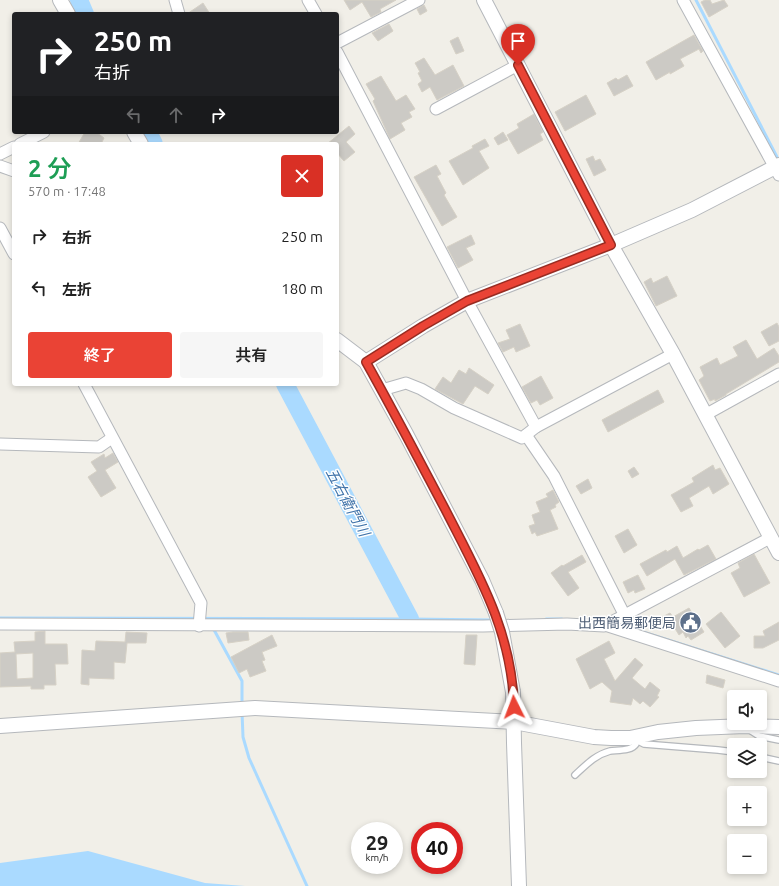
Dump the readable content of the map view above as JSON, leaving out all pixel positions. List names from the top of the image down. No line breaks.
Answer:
{"water":["五右衛門川"],"places":{"public building":["出西簡易郵便局"]},"page":{"turn":["250 m","右折"],"heading":["2 分","570 m · 17:48"],"list":[{"name":"右折","value":"250 m"},{"name":"左折","value":"180 m"}],"buttons":["終了","共有"],"map_buttons":["+","−"],"speed":"29 km/h","limit":"40"}}
